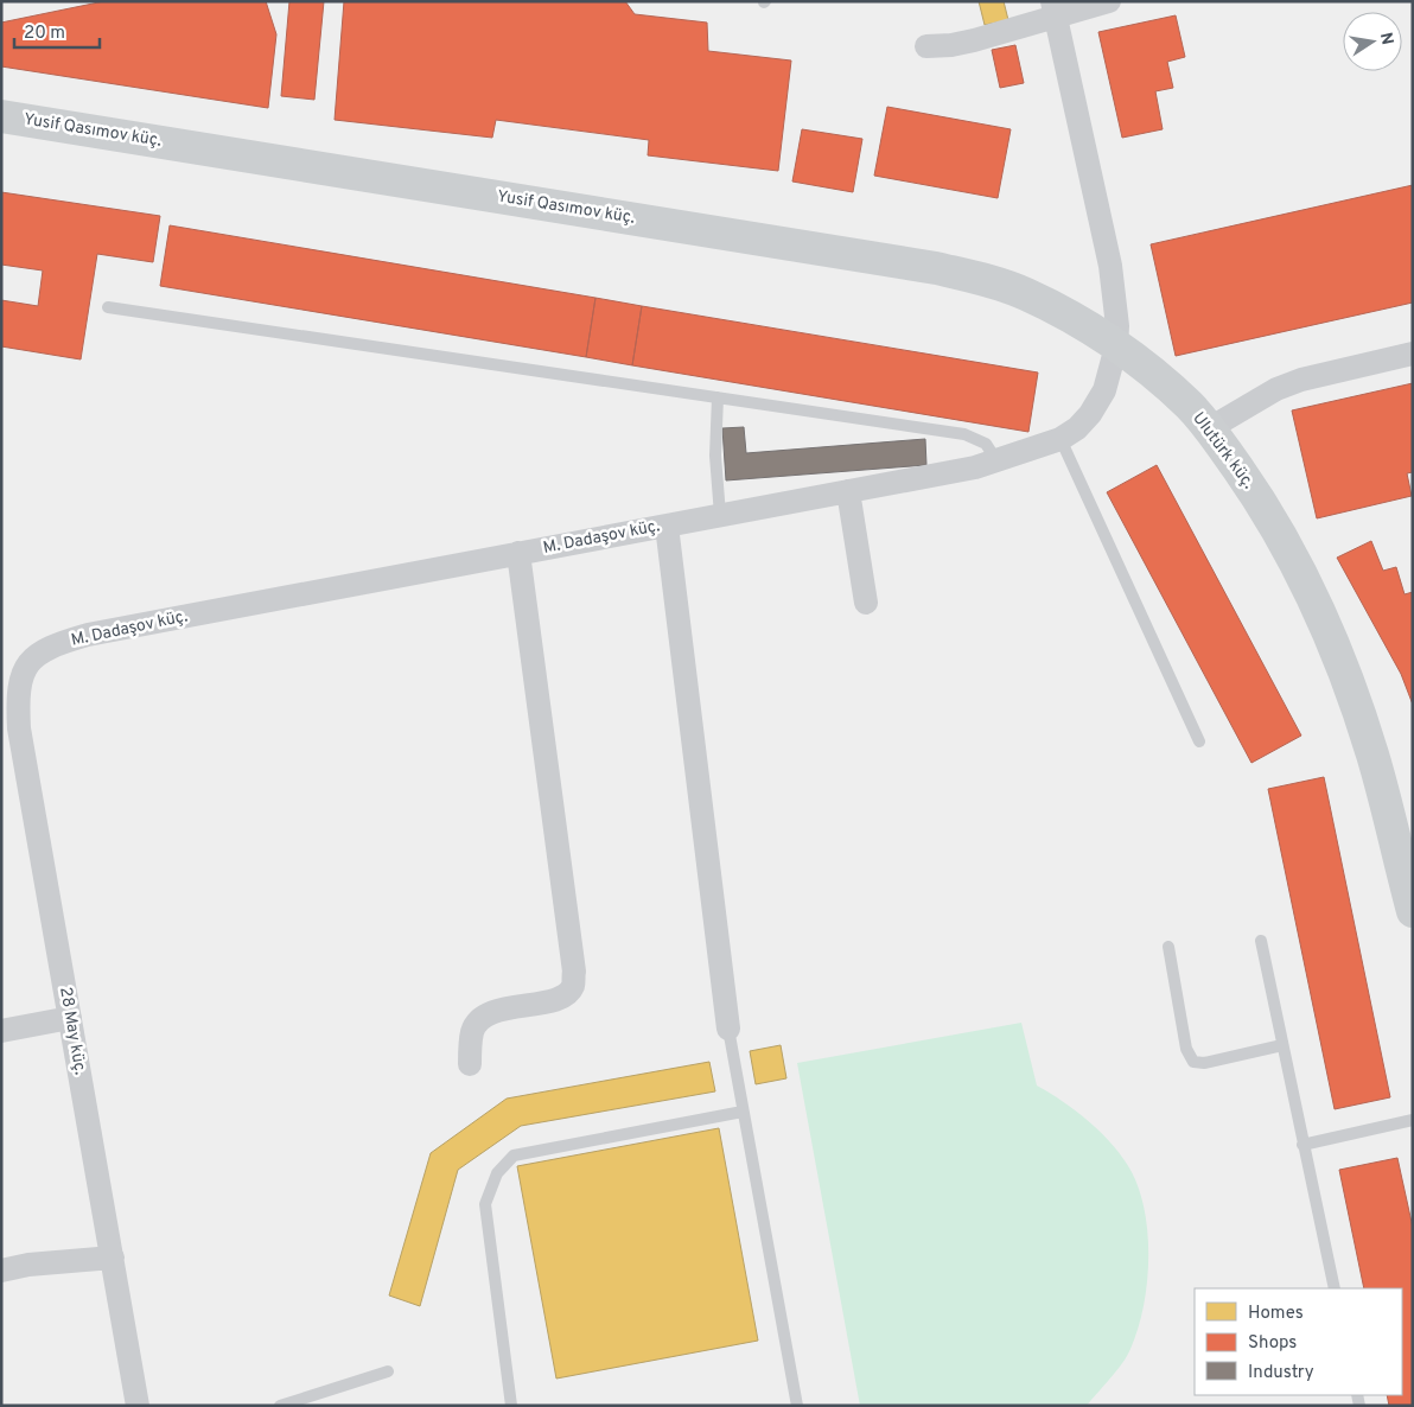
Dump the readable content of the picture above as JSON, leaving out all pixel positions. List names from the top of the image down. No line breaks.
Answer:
{"streets":{"street":["Yusif Qasımov küç.","Ulutürk küç.","M. Dadaşov küç.","28 May küç."]},"crossings":[["Yusif Qasımov küç.","Ulutürk küç."],["Yusif Qasımov küç.","M. Dadaşov küç."],["Ulutürk küç.","M. Dadaşov küç."],["M. Dadaşov küç.","28 May küç."]],"legend":["Homes","Shops","Industry"],"scale_bar":"20 m","north":"right"}
